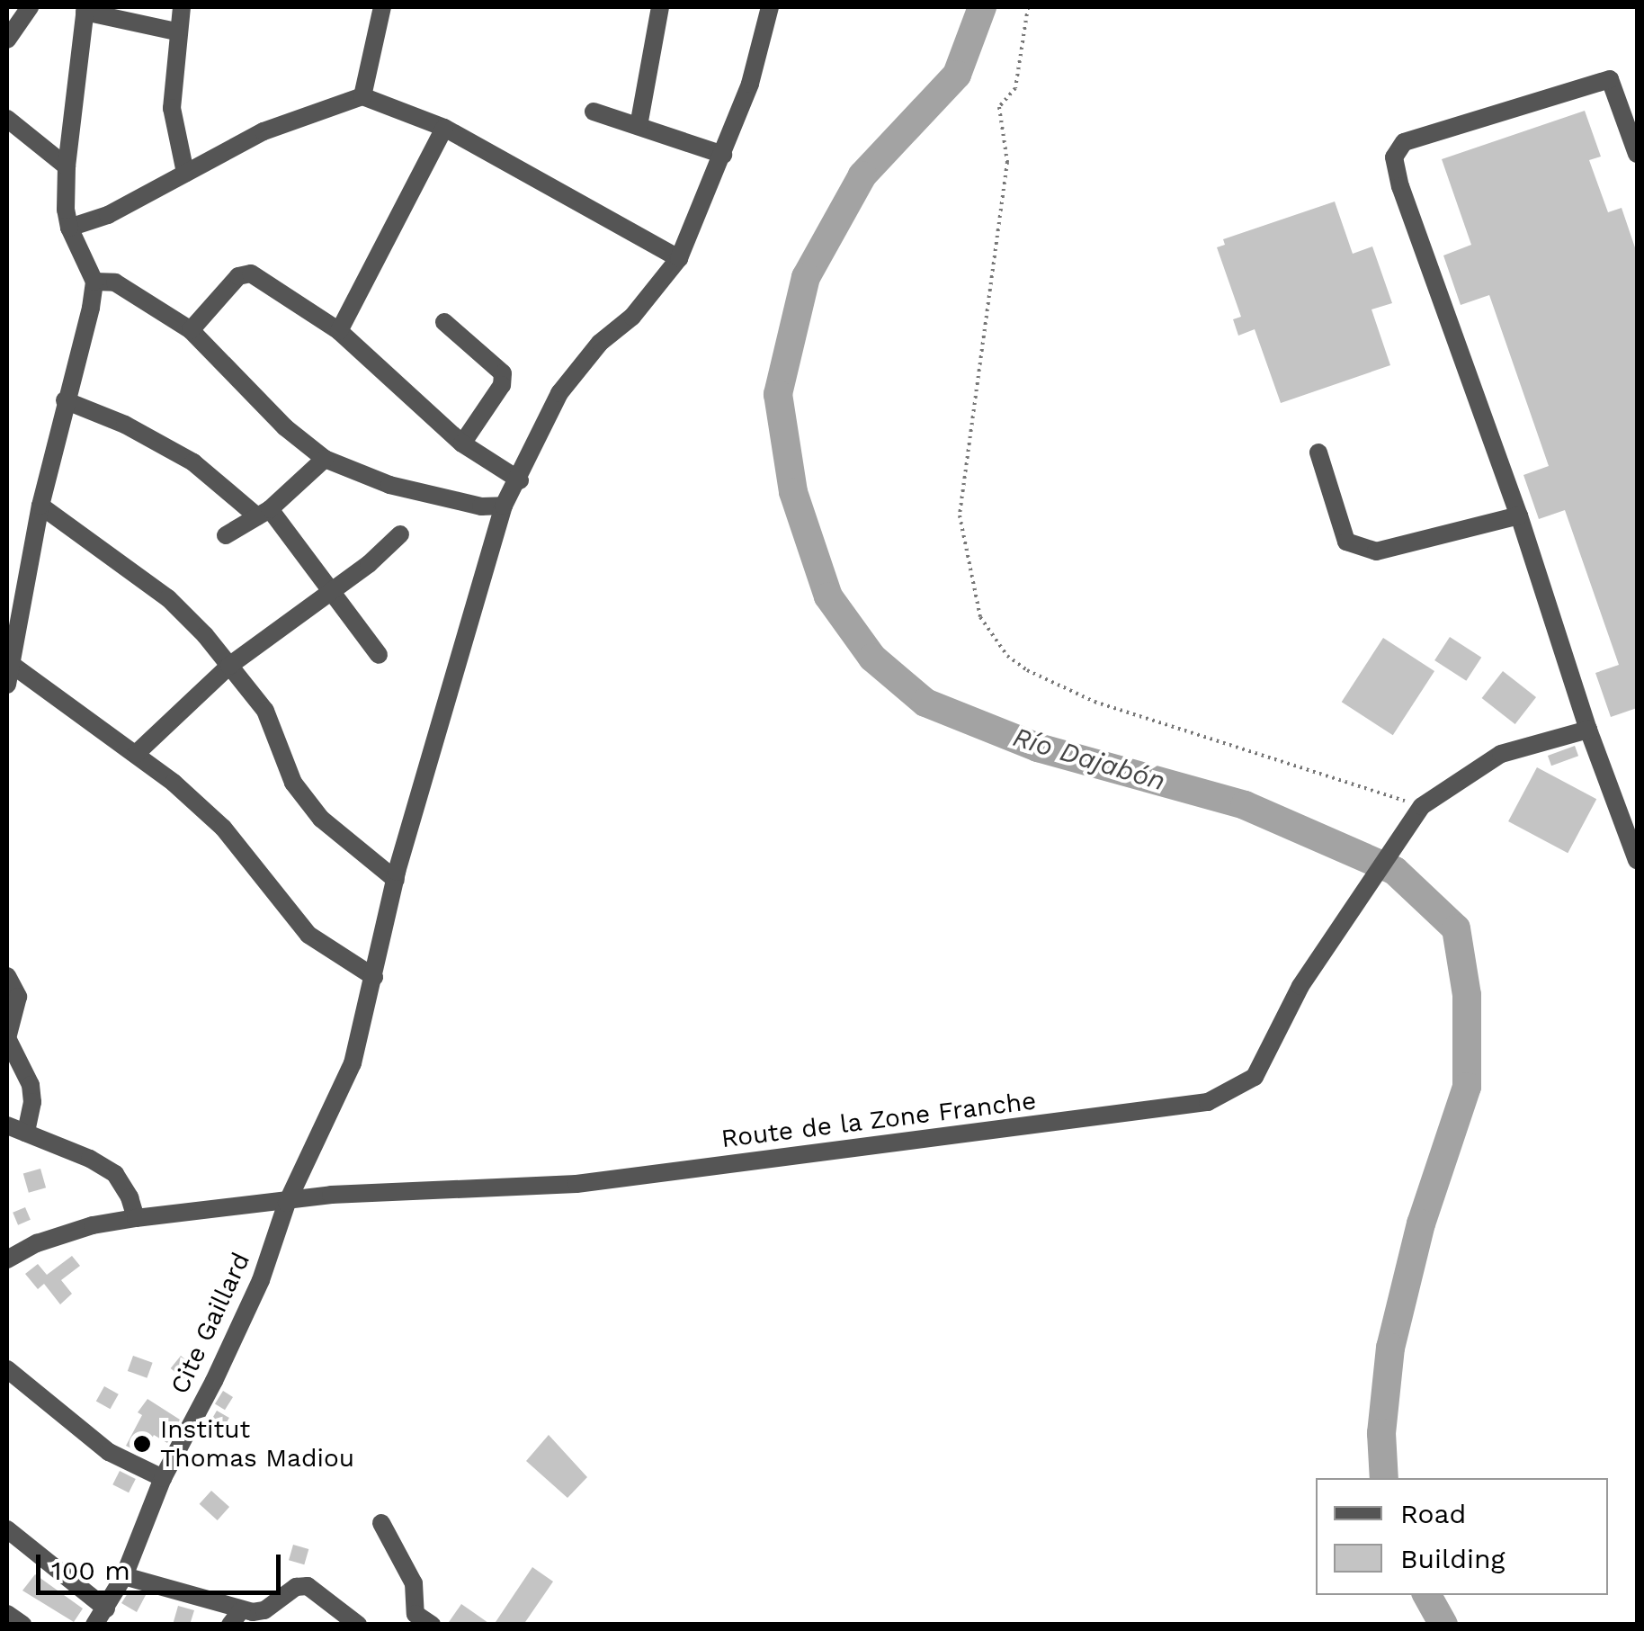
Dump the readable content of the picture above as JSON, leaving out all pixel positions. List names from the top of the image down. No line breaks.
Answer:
{"streets":{"street":["Route de la Zone Franche","Cite Gaillard"]},"crossings":[["Route de la Zone Franche","Cite Gaillard"]],"water":["Río Dajabón"],"places":["Institut Thomas Madiou"],"legend":["Road","Building"],"scale_bar":"100 m"}
